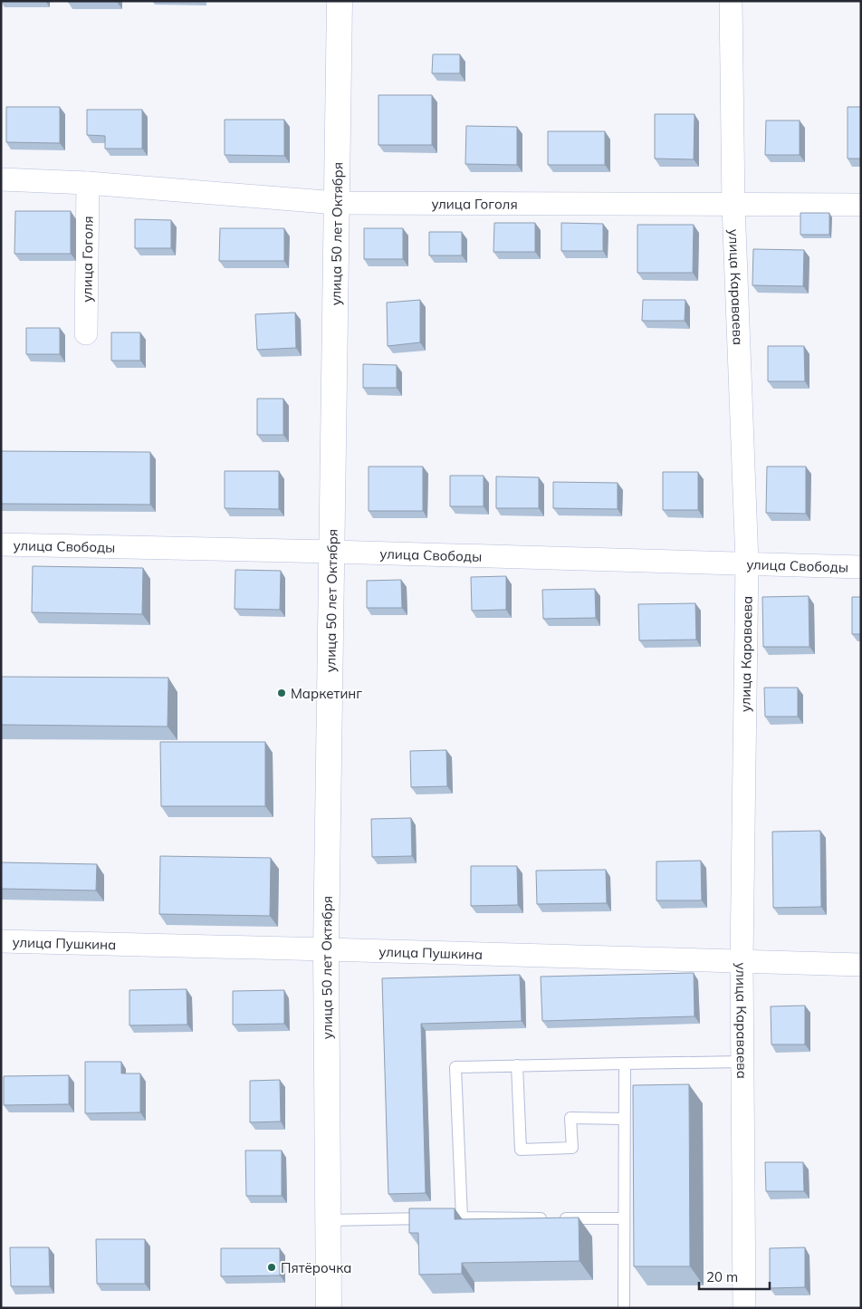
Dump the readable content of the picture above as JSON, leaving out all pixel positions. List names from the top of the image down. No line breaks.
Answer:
{"streets":{"street":["улица Гоголя","улица 50 лет Октября","улица Караваева","улица Свободы","улица Пушкина"]},"crossings":[["улица Гоголя","улица 50 лет Октября"],["улица Гоголя","улица Караваева"],["улица 50 лет Октября","улица Свободы"],["улица 50 лет Октября","улица Пушкина"],["улица Караваева","улица Свободы"],["улица Караваева","улица Пушкина"]],"places":["Маркетинг","Пятёрочка"],"scale_bar":"20 m"}
